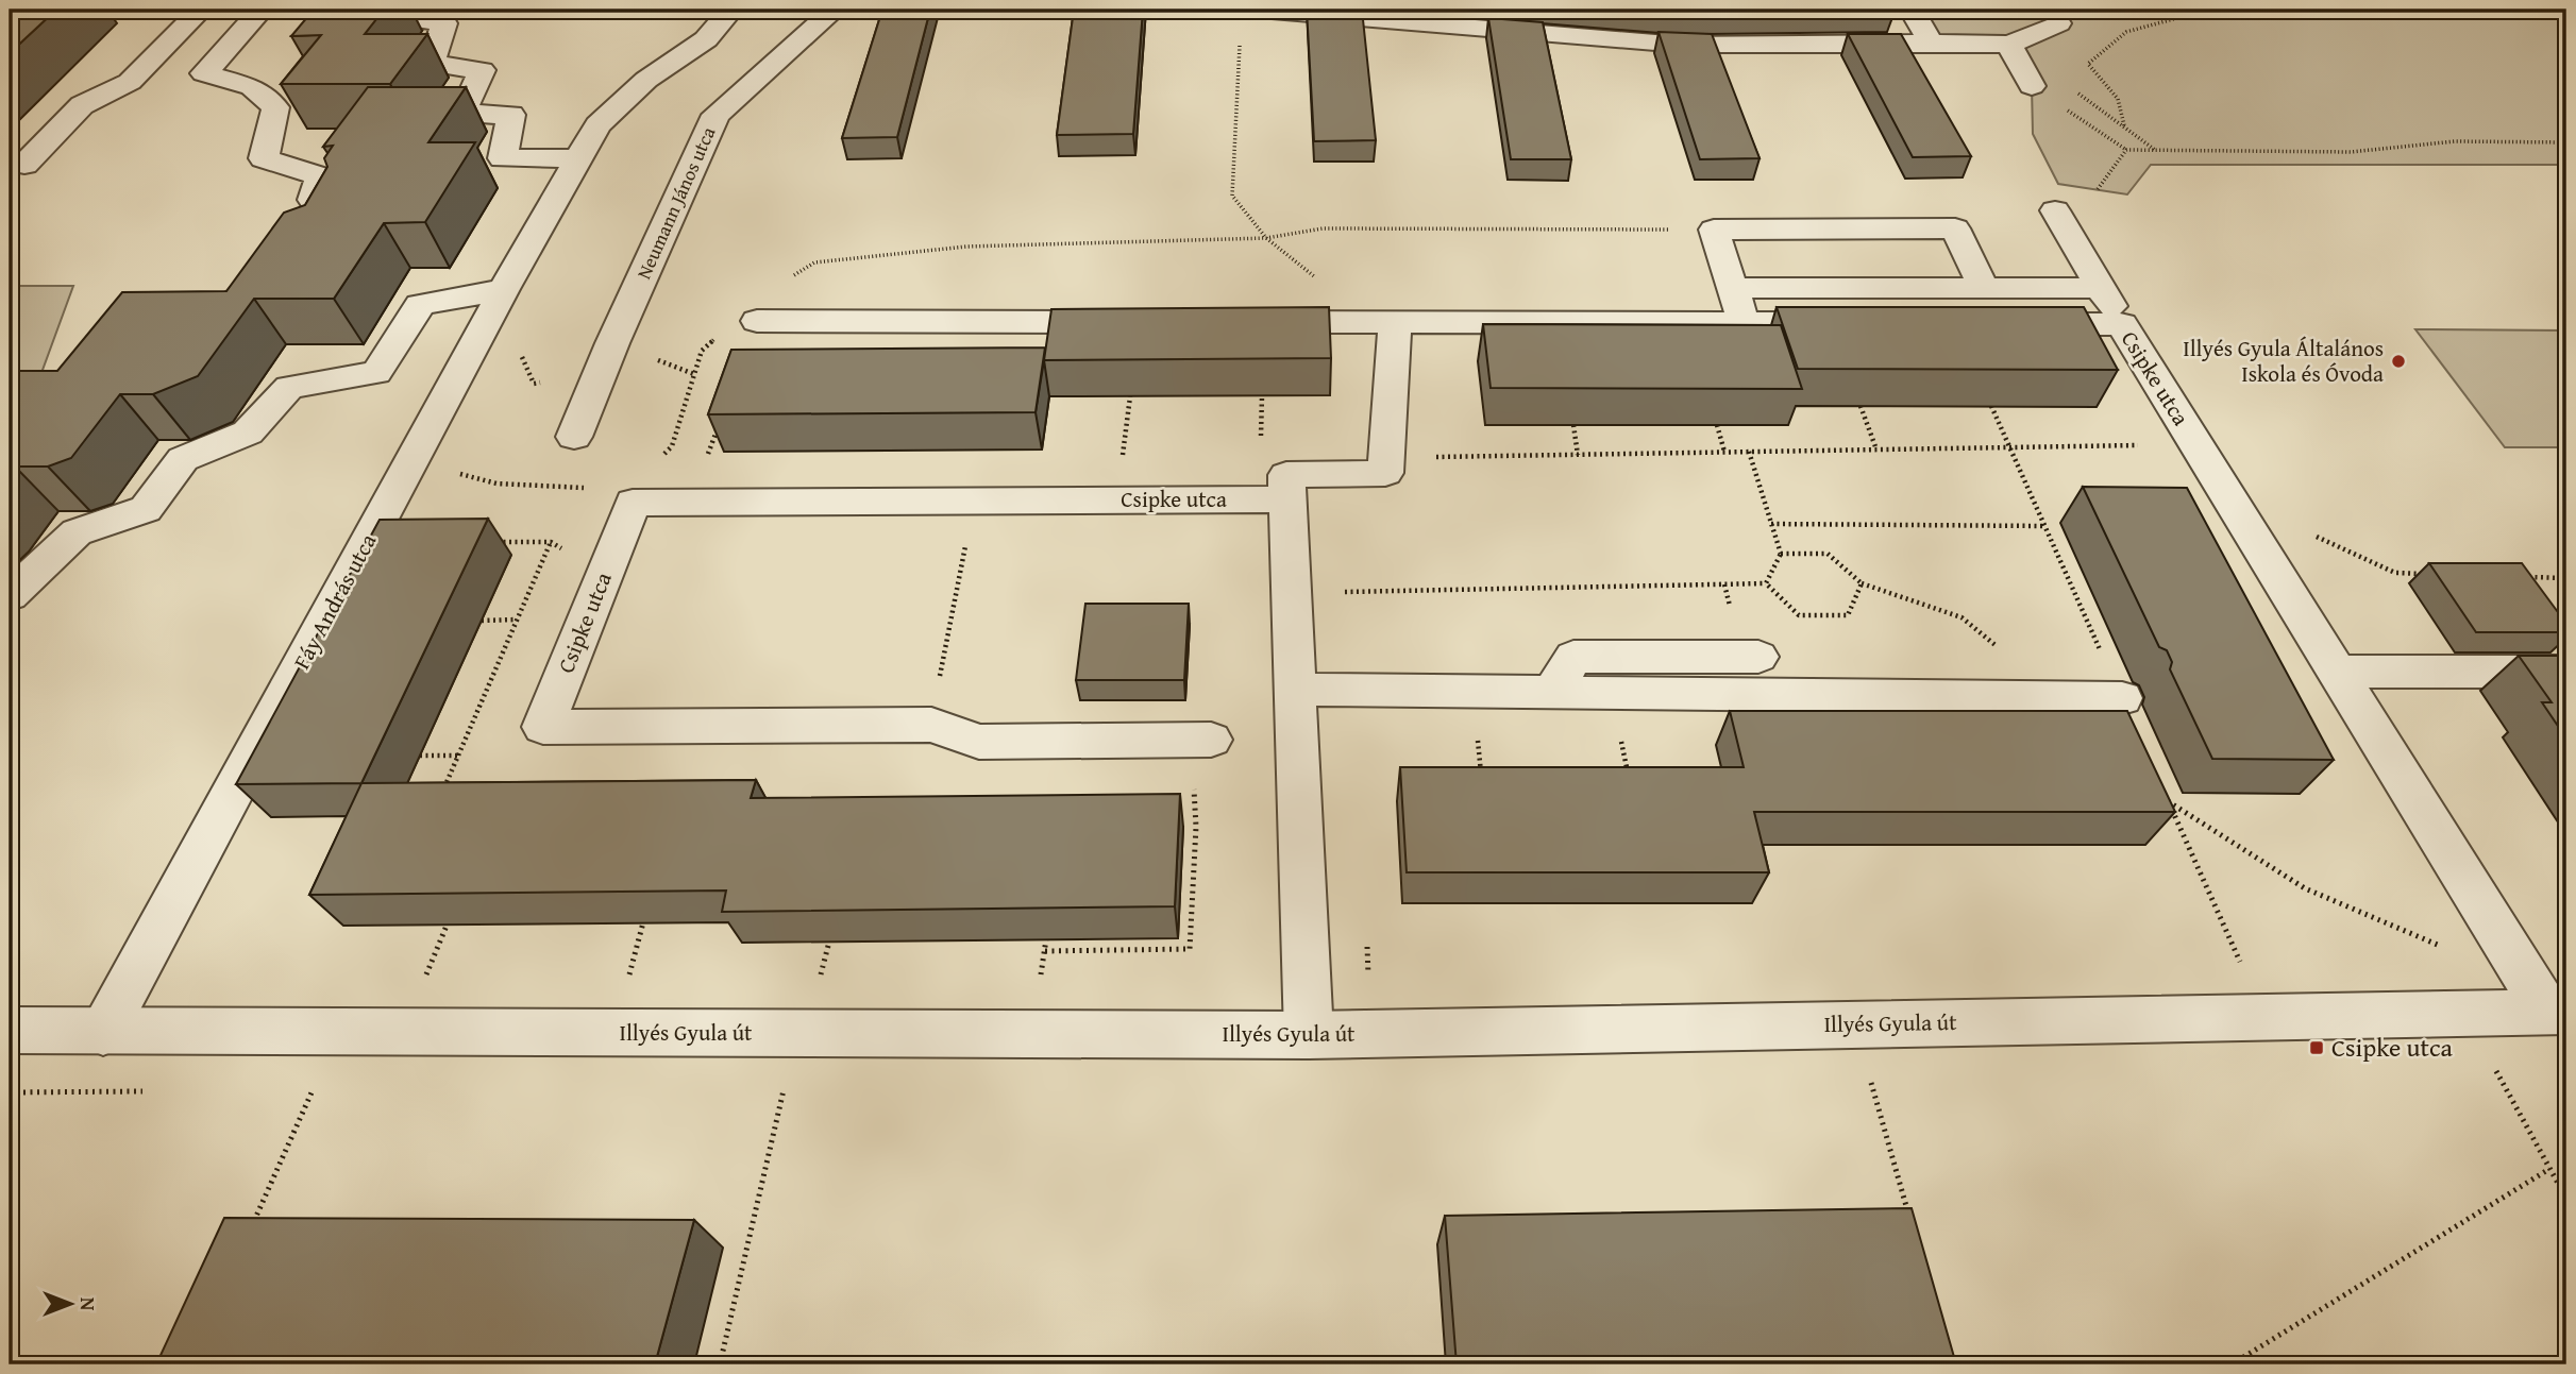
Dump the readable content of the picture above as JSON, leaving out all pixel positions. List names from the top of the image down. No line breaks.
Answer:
{"streets":{"street":["Neumann János utca","Csipke utca","Fáy András utca","Illyés Gyula út"]},"crossings":[["Csipke utca","Illyés Gyula út"],["Fáy András utca","Illyés Gyula út"]],"places":{"other":["Illyés Gyula Általános Iskola és Óvoda"],"transit":["Csipke utca"]},"north":"right"}
